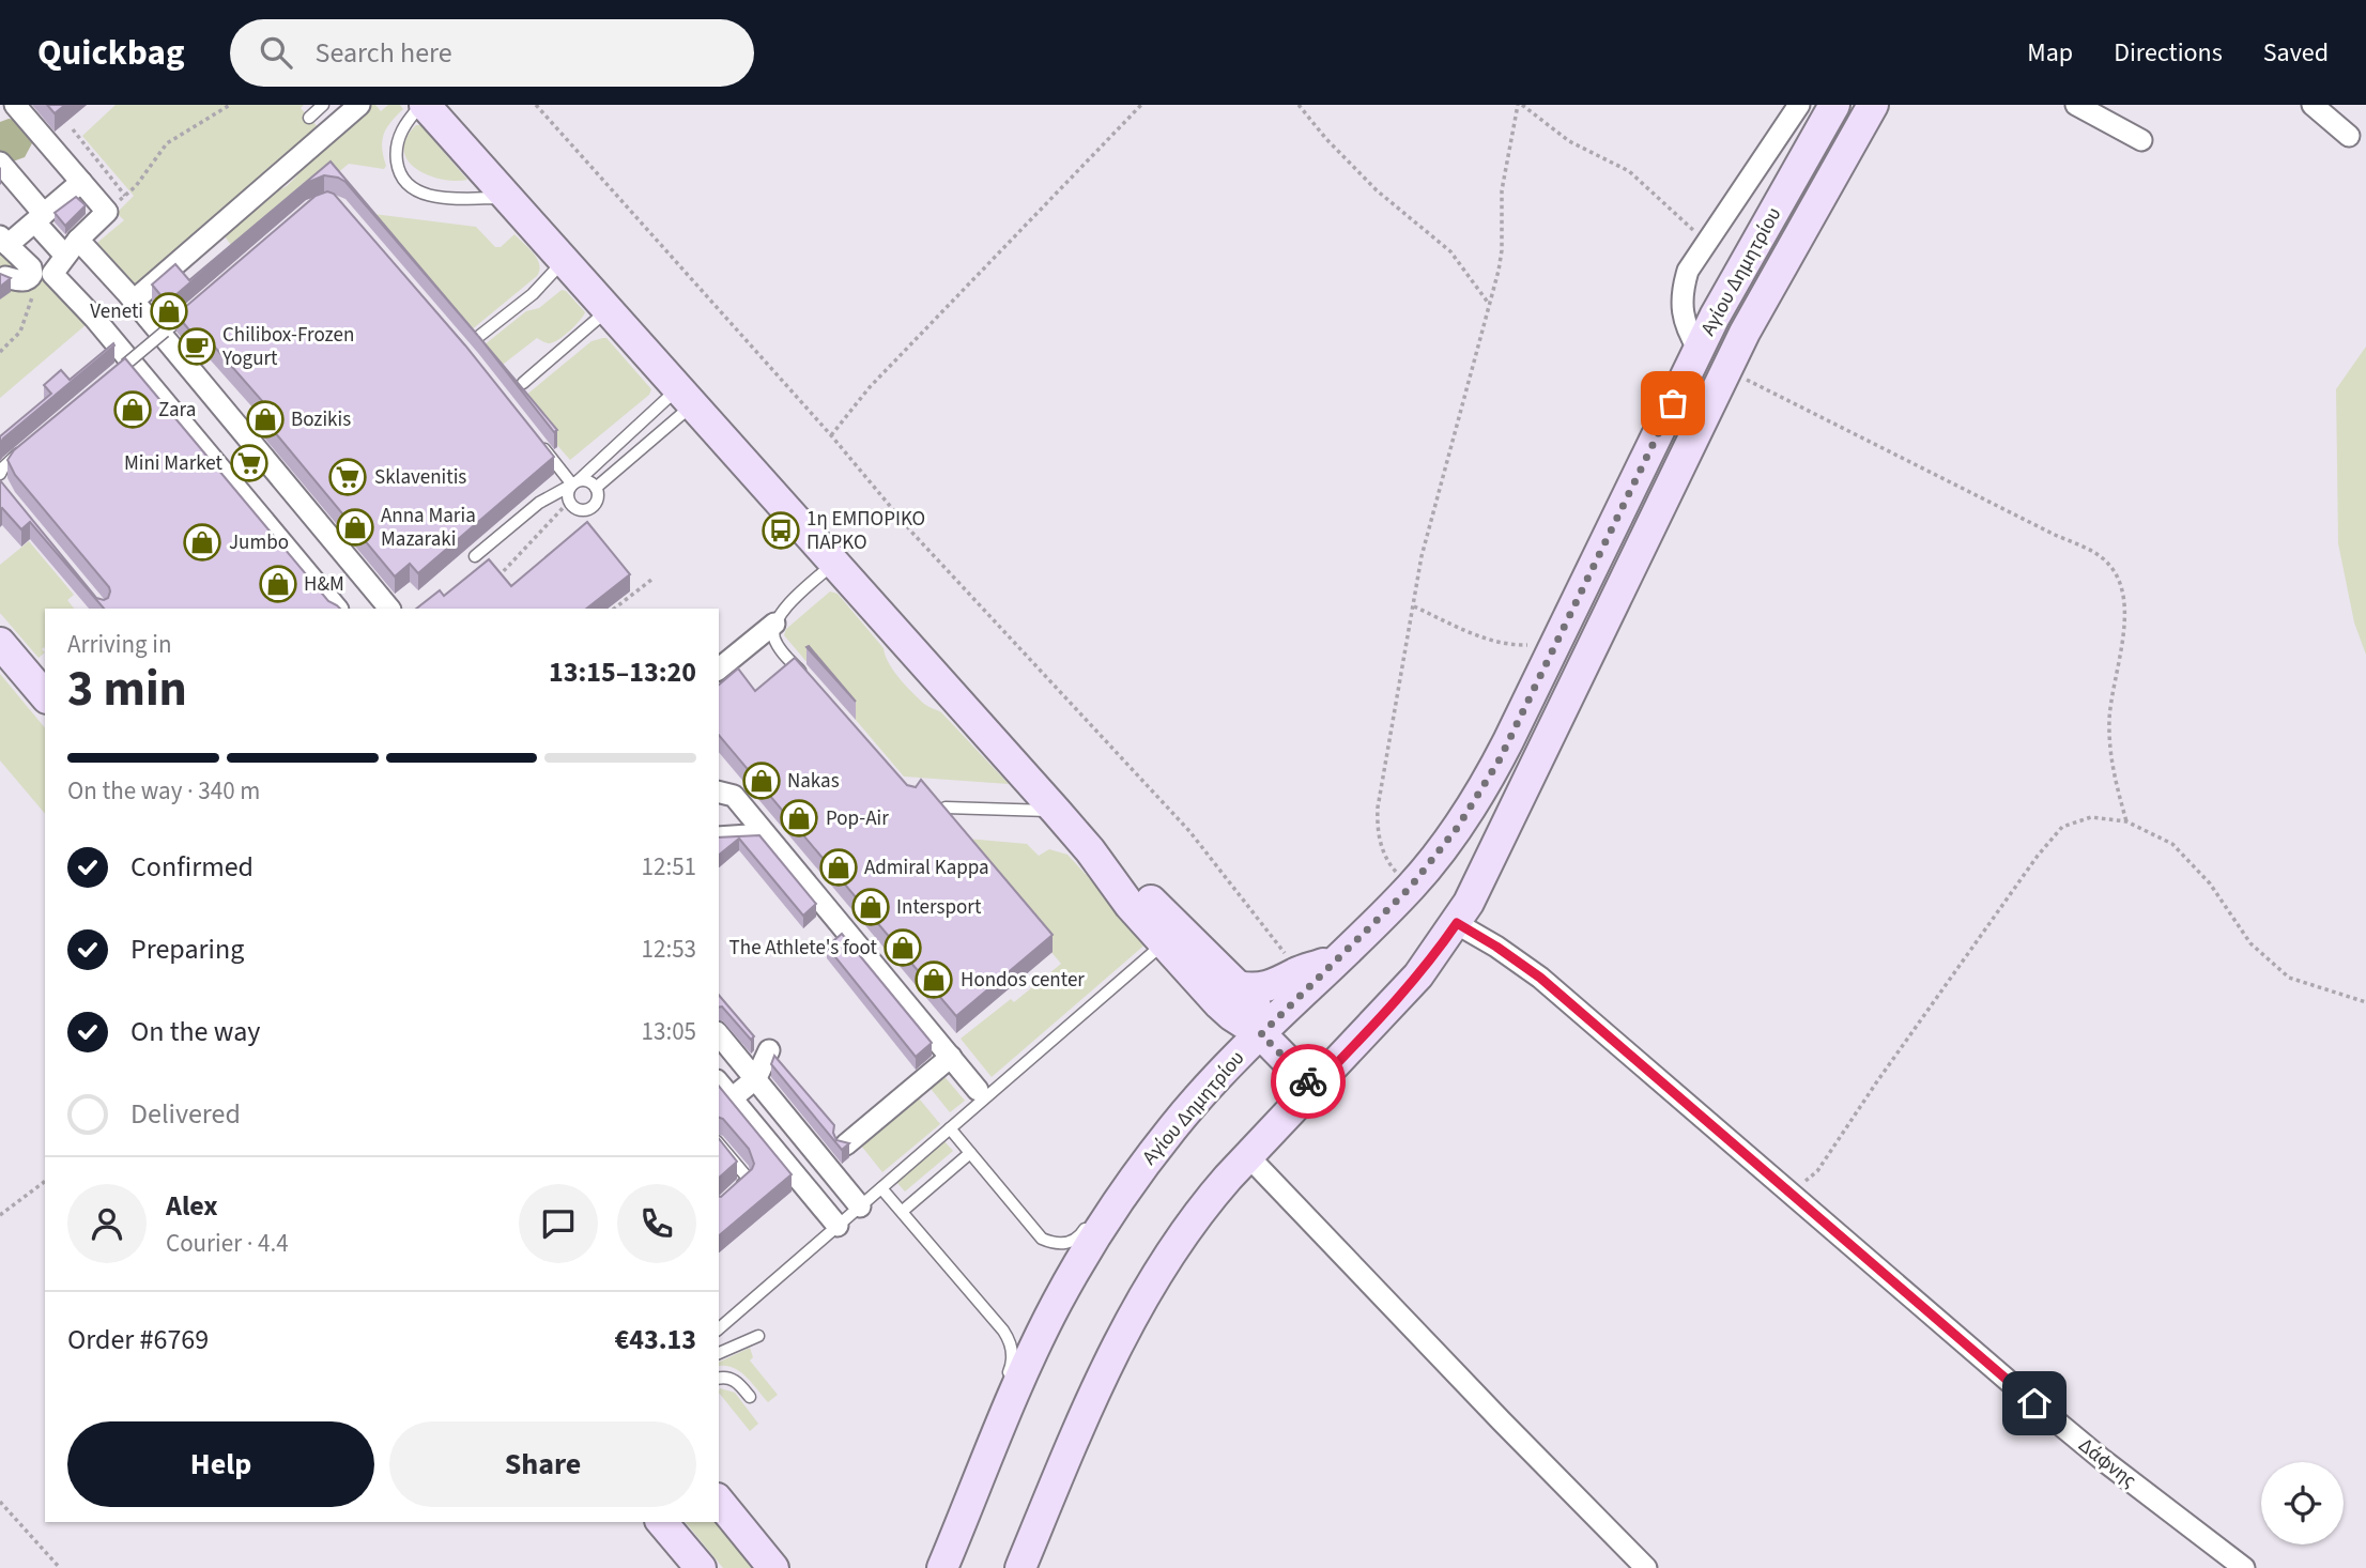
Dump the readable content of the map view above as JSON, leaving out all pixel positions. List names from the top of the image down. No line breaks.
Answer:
{"streets":{"street":["Αγίου Δημητρίου","Δάφνης"]},"crossings":[["Αγίου Δημητρίου","Δάφνης"]],"places":{"shop":["Veneti","Zara","Bozikis","Anna Maria Mazaraki","Jumbo","H&M","Nakas","Pop-Air","Admiral Kappa","Intersport","The Athlete's foot","Hondos center"],"cafe":["Chilibox-Frozen Yogurt"],"supermarket":["Mini Market","Sklavenitis"],"bus stop":["1η ΕΜΠΟΡΙΚΟ ΠΑΡΚΟ"]},"page":{"header":"Quickbag","search":"Search here","nav":["Map","Directions","Saved"],"heading":["3 min","Arriving in","13:15–13:20"],"panel":["Alex","Courier · 4.4","Order #6769","€43.13"],"bar":"On the way · 340 m","list":[["Confirmed","12:51"],["Preparing","12:53"],["On the way","13:05"],"Delivered"],"buttons":["Help","Share"]}}
